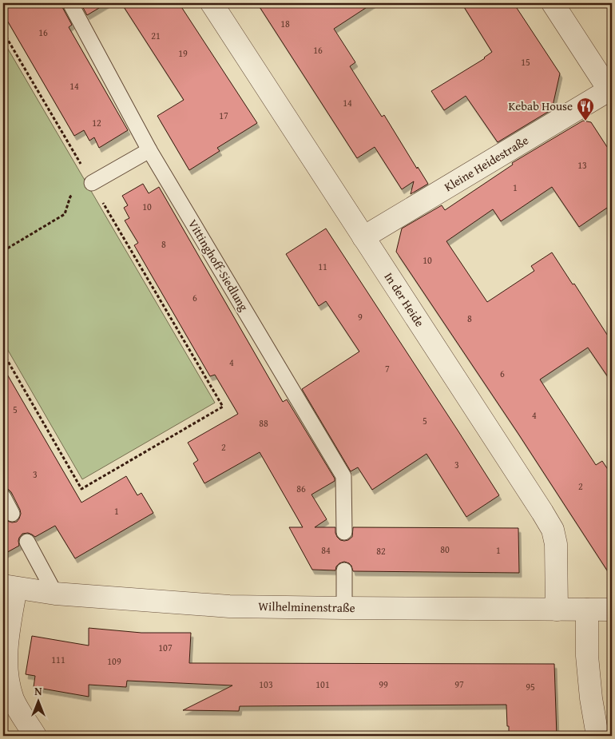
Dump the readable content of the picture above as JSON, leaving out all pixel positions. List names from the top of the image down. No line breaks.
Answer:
{"streets":{"street":["Kleine Heidestraße","In der Heide","Wilhelminenstraße"],"lane":["Vittinghoff-Siedlung"]},"crossings":[["Kleine Heidestraße","In der Heide"],["In der Heide","Wilhelminenstraße"]],"places":{"restaurant":["Kebab House"]},"house_numbers":["18","16","21","16","19","15","14","14","17","12","13","1","10","8","10","11","6","9","8","4","7","6","5","4","5","88","2","3","3","2","86","1","80","84","1","82","107","111","109","103","101","99","97","95"],"north":"top"}
